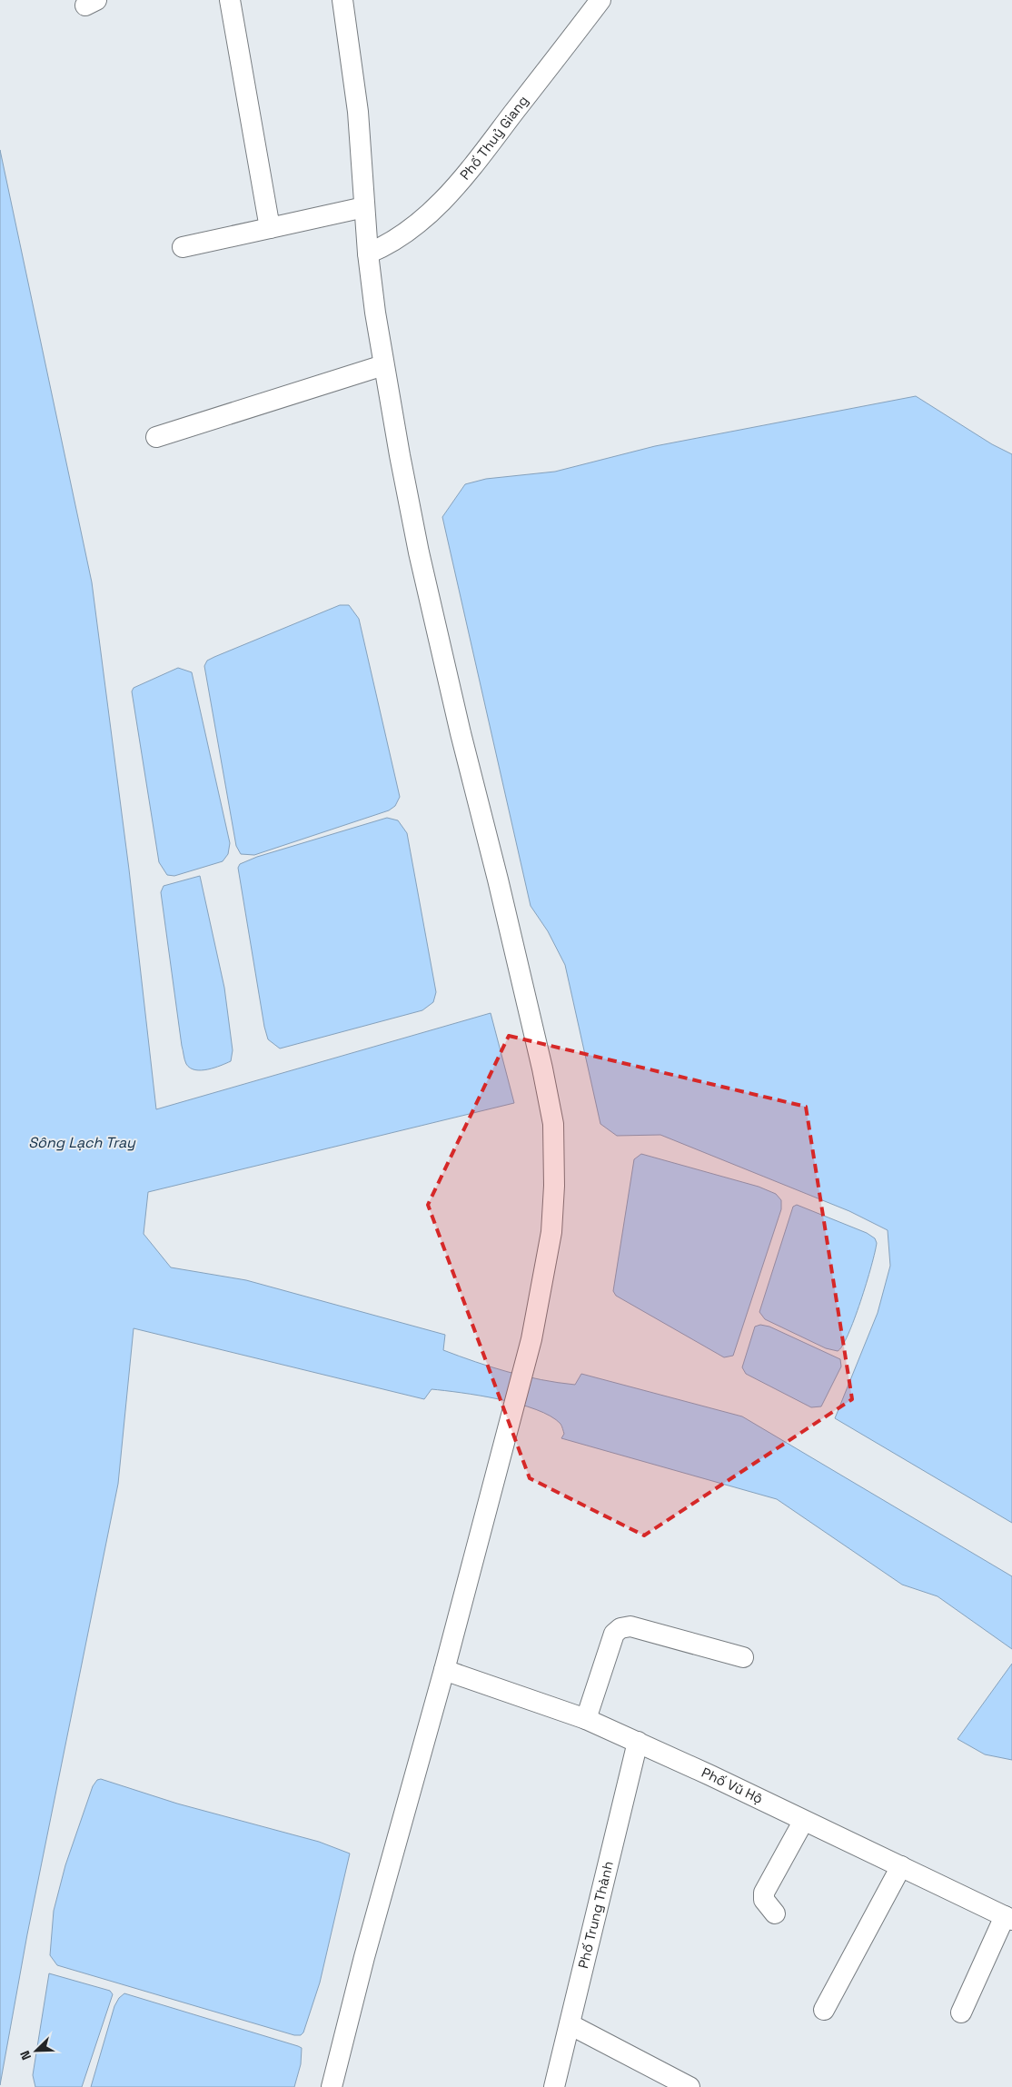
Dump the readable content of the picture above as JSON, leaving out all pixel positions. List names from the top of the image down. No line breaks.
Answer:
{"streets":{"street":["Phố Thuỷ Giang","Phố Vũ Hộ","Phố Trung Thành"]},"crossings":[["Phố Vũ Hộ","Phố Trung Thành"]],"water":["Sông Lạch Tray"],"north":"bottom left"}
